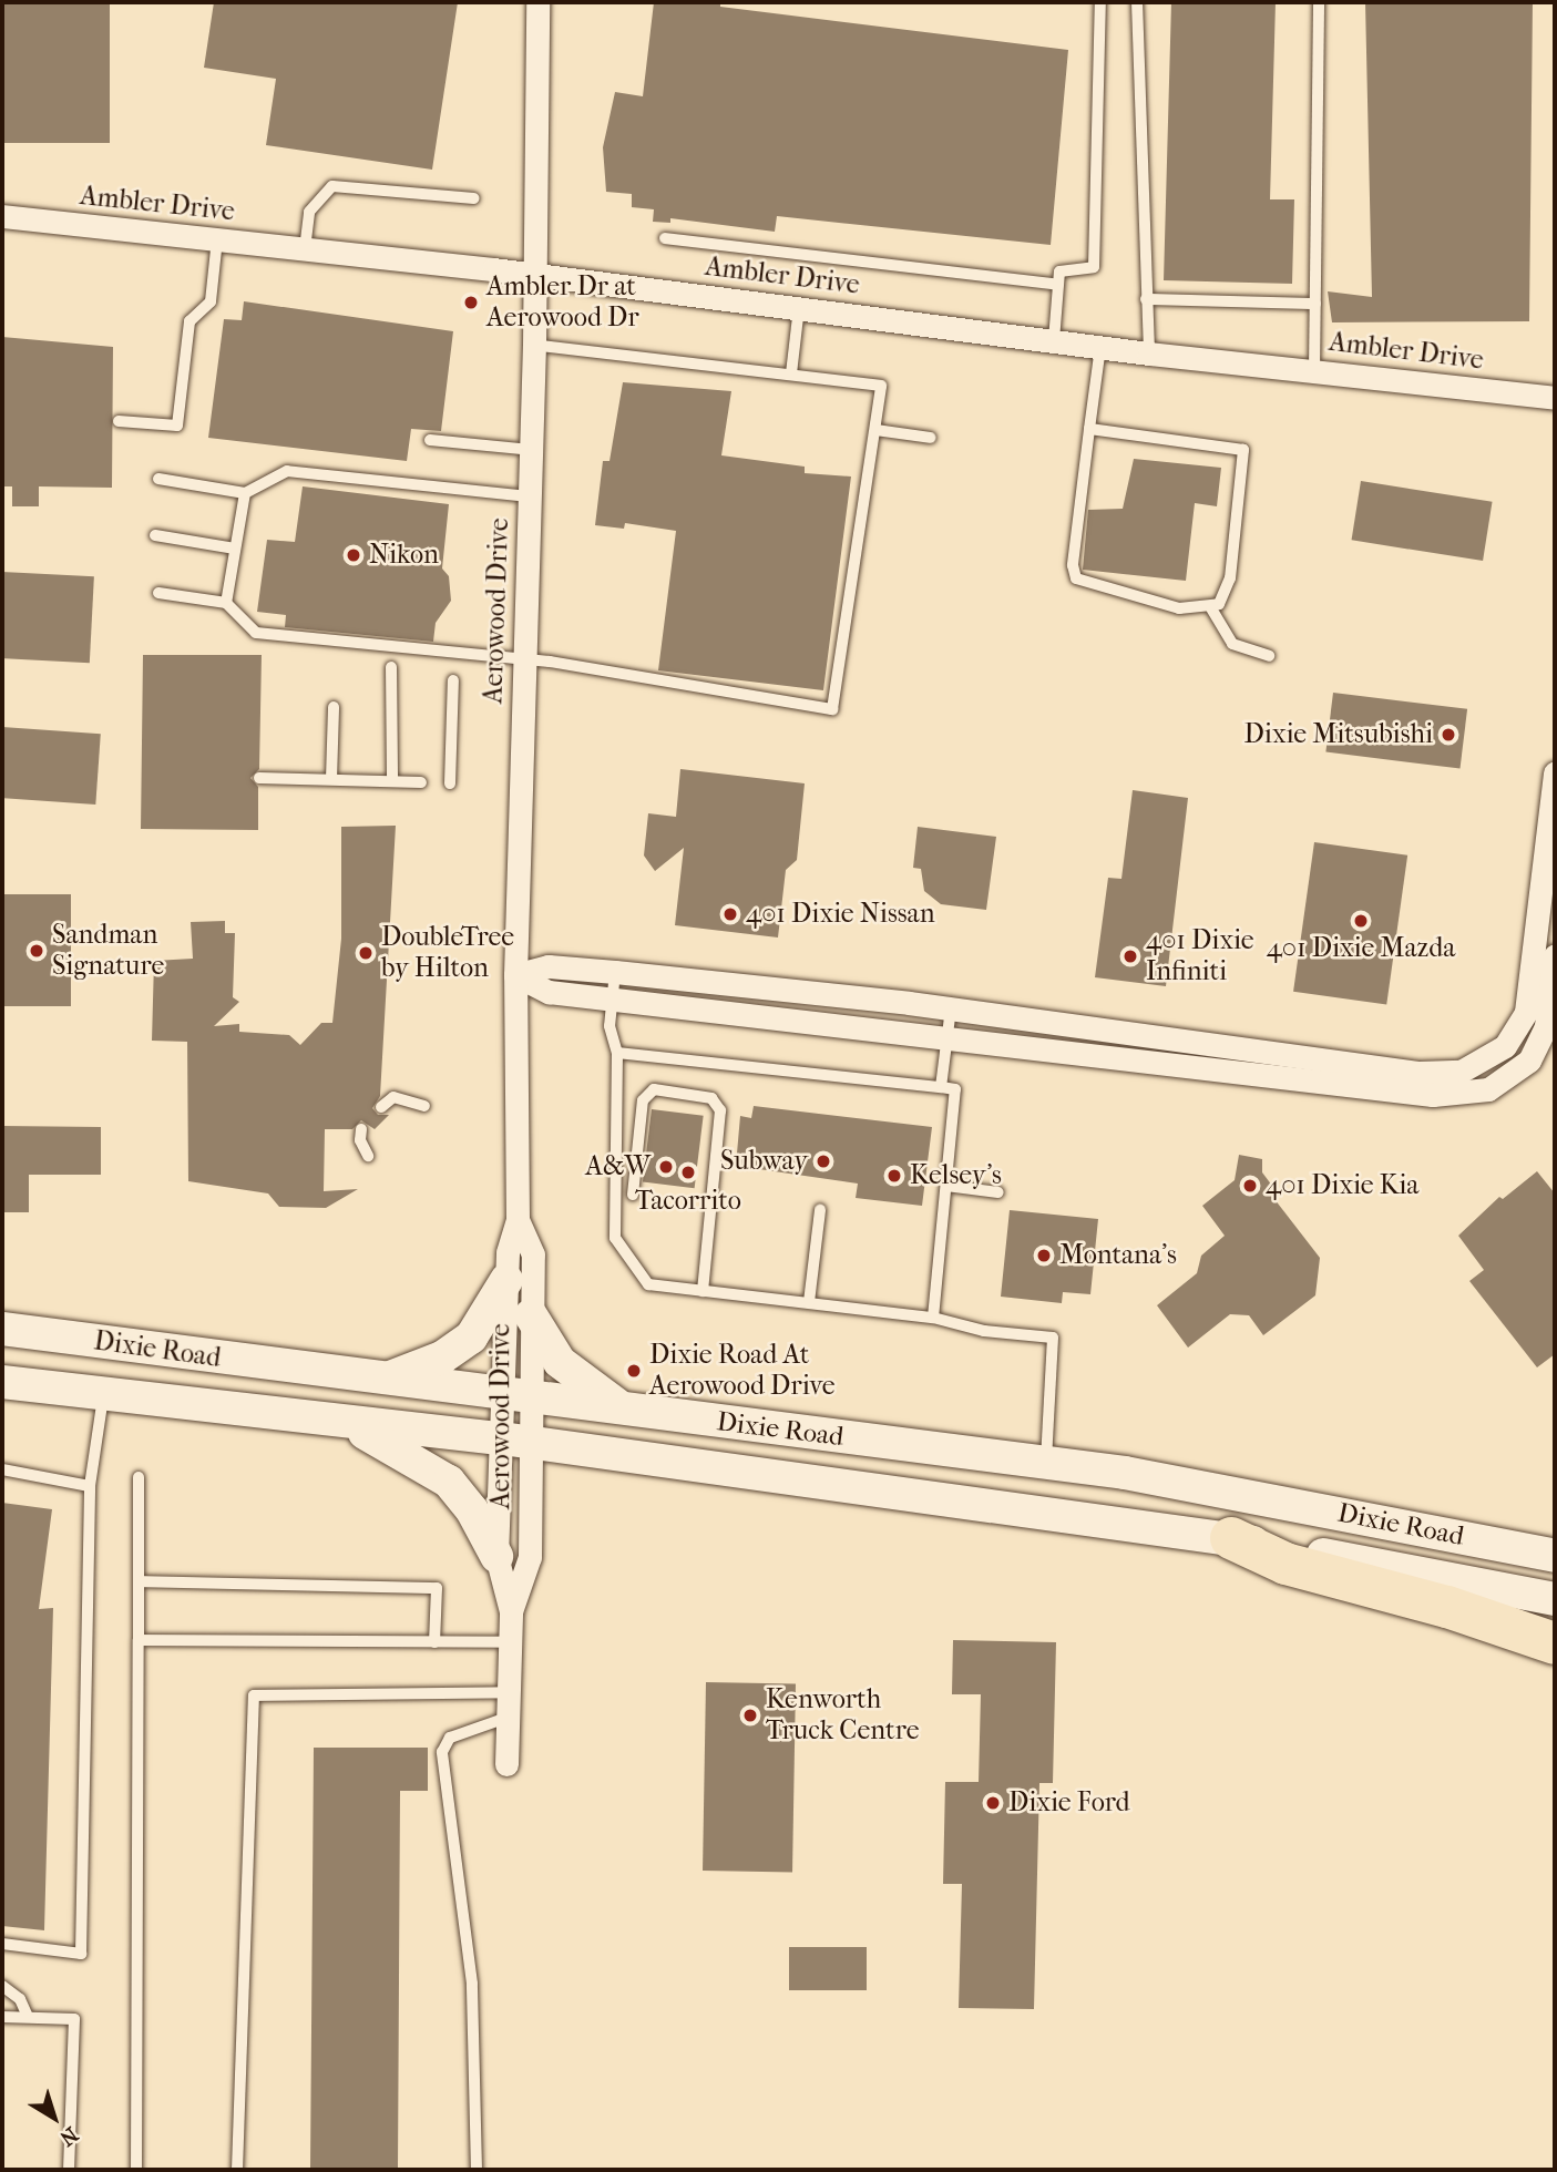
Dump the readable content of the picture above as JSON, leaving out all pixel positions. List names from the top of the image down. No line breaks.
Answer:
{"streets":{"main road":["Dixie Road"],"street":["Ambler Drive","Aerowood Drive"]},"crossings":[["Ambler Drive","Aerowood Drive"],["Aerowood Drive","Dixie Road"]],"places":["Ambler Dr at Aerowood Dr","Nikon","Dixie Mitsubishi","401 Dixie Nissan","401 Dixie Mazda","Sandman Signature","DoubleTree by Hilton","401 Dixie Infiniti","Subway","A&W","Tacorrito","Kelsey's","401 Dixie Kia","Montana's","Dixie Road At Aerowood Drive","Kenworth Truck Centre","Dixie Ford"],"north":"bottom right"}
